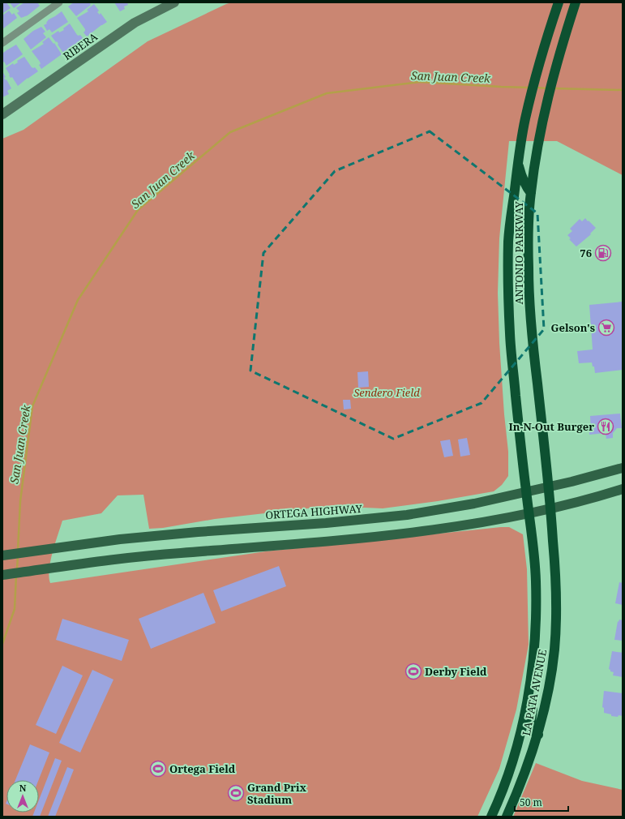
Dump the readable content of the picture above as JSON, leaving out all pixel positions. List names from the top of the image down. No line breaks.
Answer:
{"streets":{"highway":["ANTONIO PARKWAY","LA PATA AVENUE"],"main road":["ORTEGA HIGHWAY"],"street":["RIBERA"]},"crossings":[["ANTONIO PARKWAY","ORTEGA HIGHWAY"],["ANTONIO PARKWAY","LA PATA AVENUE"]],"water":["San Juan Creek"],"parks":["Sendero Field"],"places":{"fuel station":["76"],"supermarket":["Gelson's"],"restaurant":["In-N-Out Burger"],"sports":["Derby Field","Ortega Field","Grand Prix Stadium"]},"scale_bar":"50 m","north":"top"}
